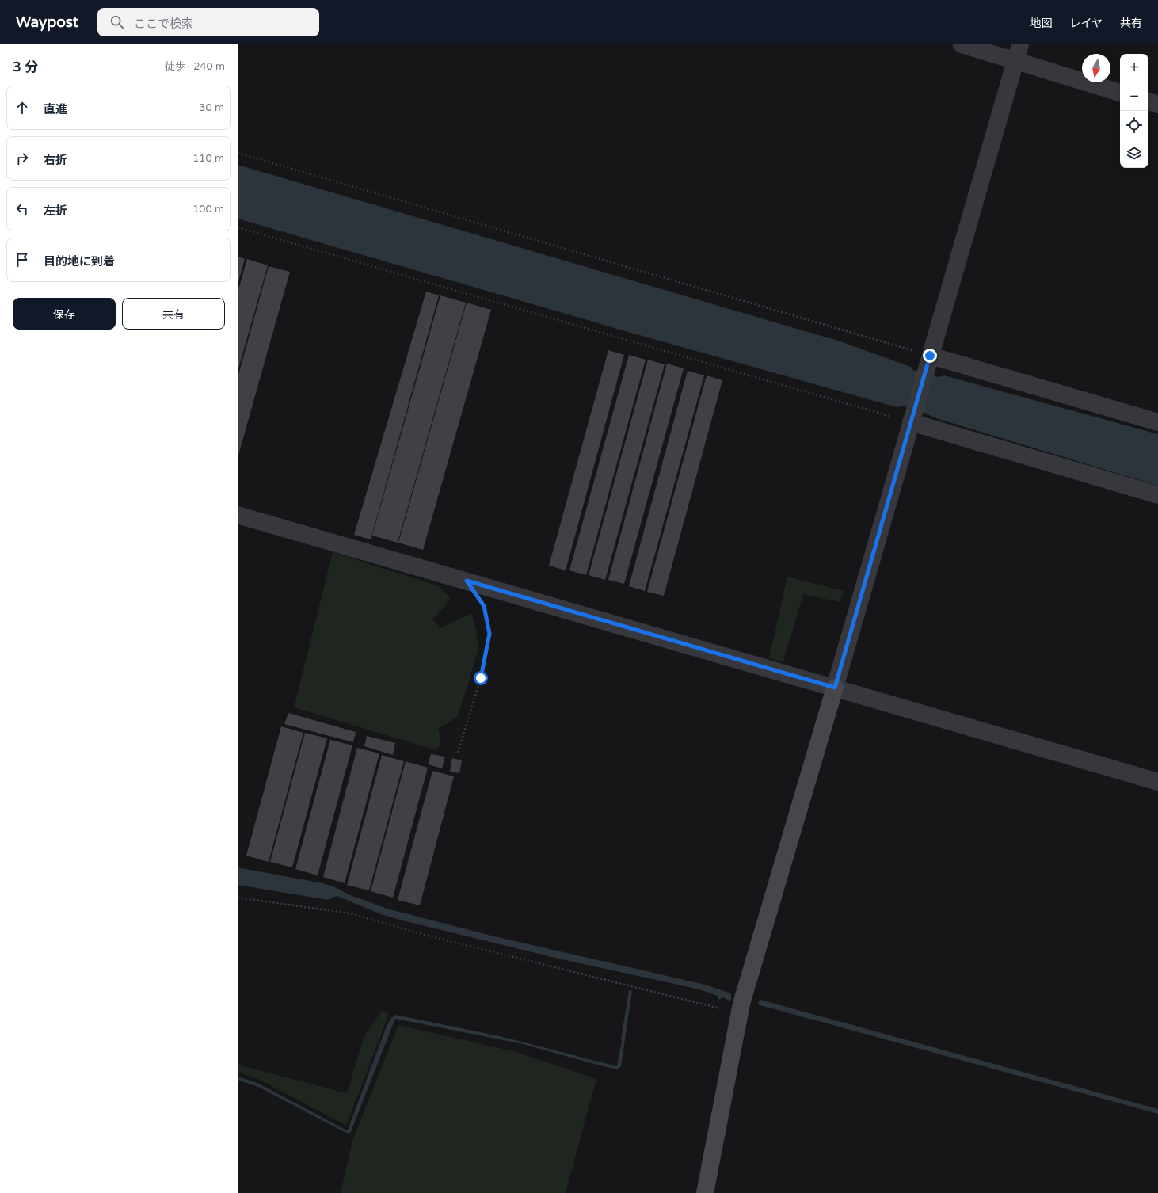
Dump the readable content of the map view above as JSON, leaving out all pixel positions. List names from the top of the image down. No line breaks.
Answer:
{"north":"bottom","page":{"header":"Waypost","search":"ここで検索","nav":["地図","レイヤ","共有"],"heading":["3 分","徒歩 · 240 m"],"map_buttons":["+","−"],"list":[["直進","30 m"],["右折","110 m"],["左折","100 m"],"目的地に到着"],"buttons":["保存","共有"]}}
